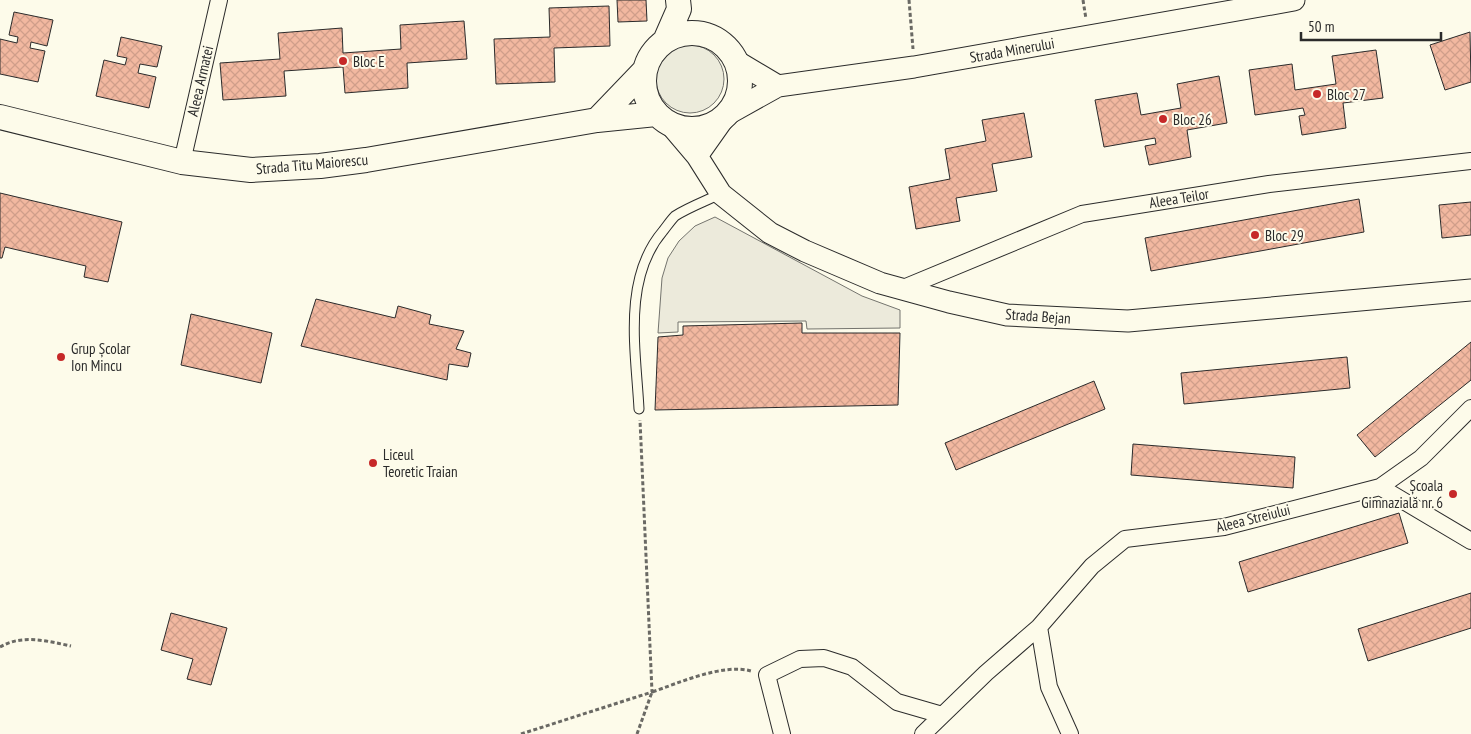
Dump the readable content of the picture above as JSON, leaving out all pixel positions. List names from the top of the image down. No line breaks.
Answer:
{"streets":{"main road":["Strada Titu Maiorescu"],"street":["Strada Minerului","Aleea Armatei","Aleea Teilor","Strada Bejan","Aleea Streiului"]},"crossings":[["Aleea Armatei","Strada Titu Maiorescu"],["Aleea Teilor","Strada Bejan"]],"places":["Bloc E","Bloc 27","Bloc 26","Bloc 29","Grup Școlar Ion Mincu","Liceul Teoretic Traian","Școala Gimnazială nr. 6"],"scale_bar":"50 m"}
